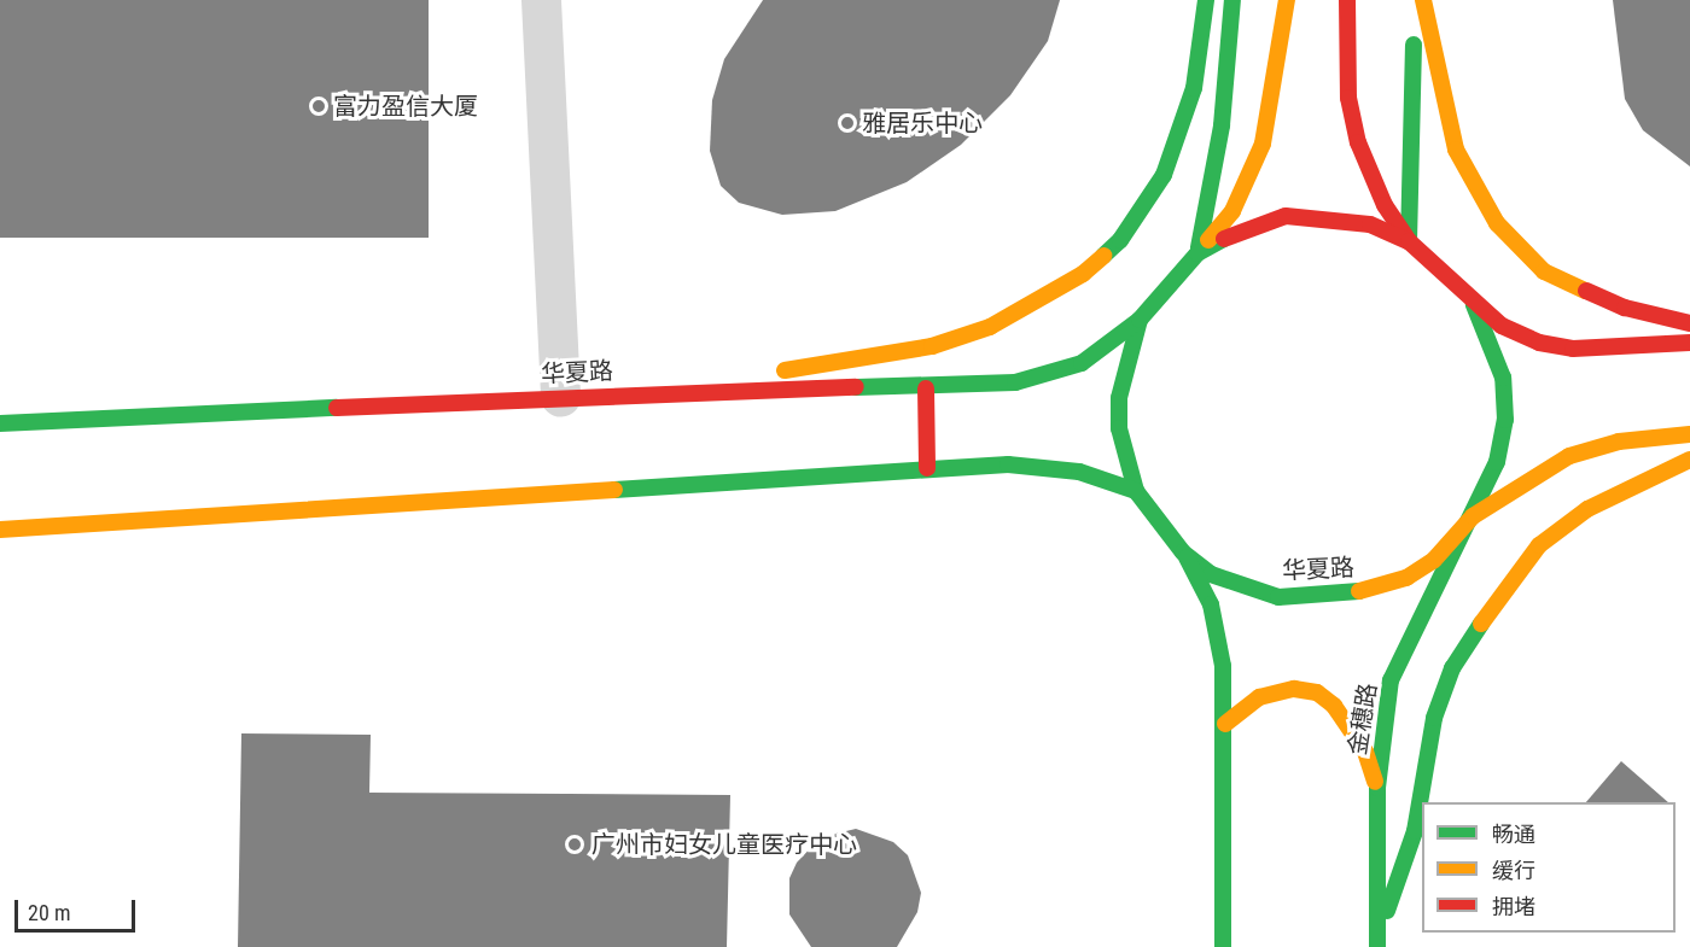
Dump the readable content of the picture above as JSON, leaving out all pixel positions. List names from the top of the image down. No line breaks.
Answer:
{"streets":{"main road":["华夏路","金穗路"]},"crossings":[["华夏路","金穗路"]],"places":["富力盈信大厦","雅居乐中心","广州市妇女儿童医疗中心"],"legend":["畅通","缓行","拥堵"],"scale_bar":"20 m"}
